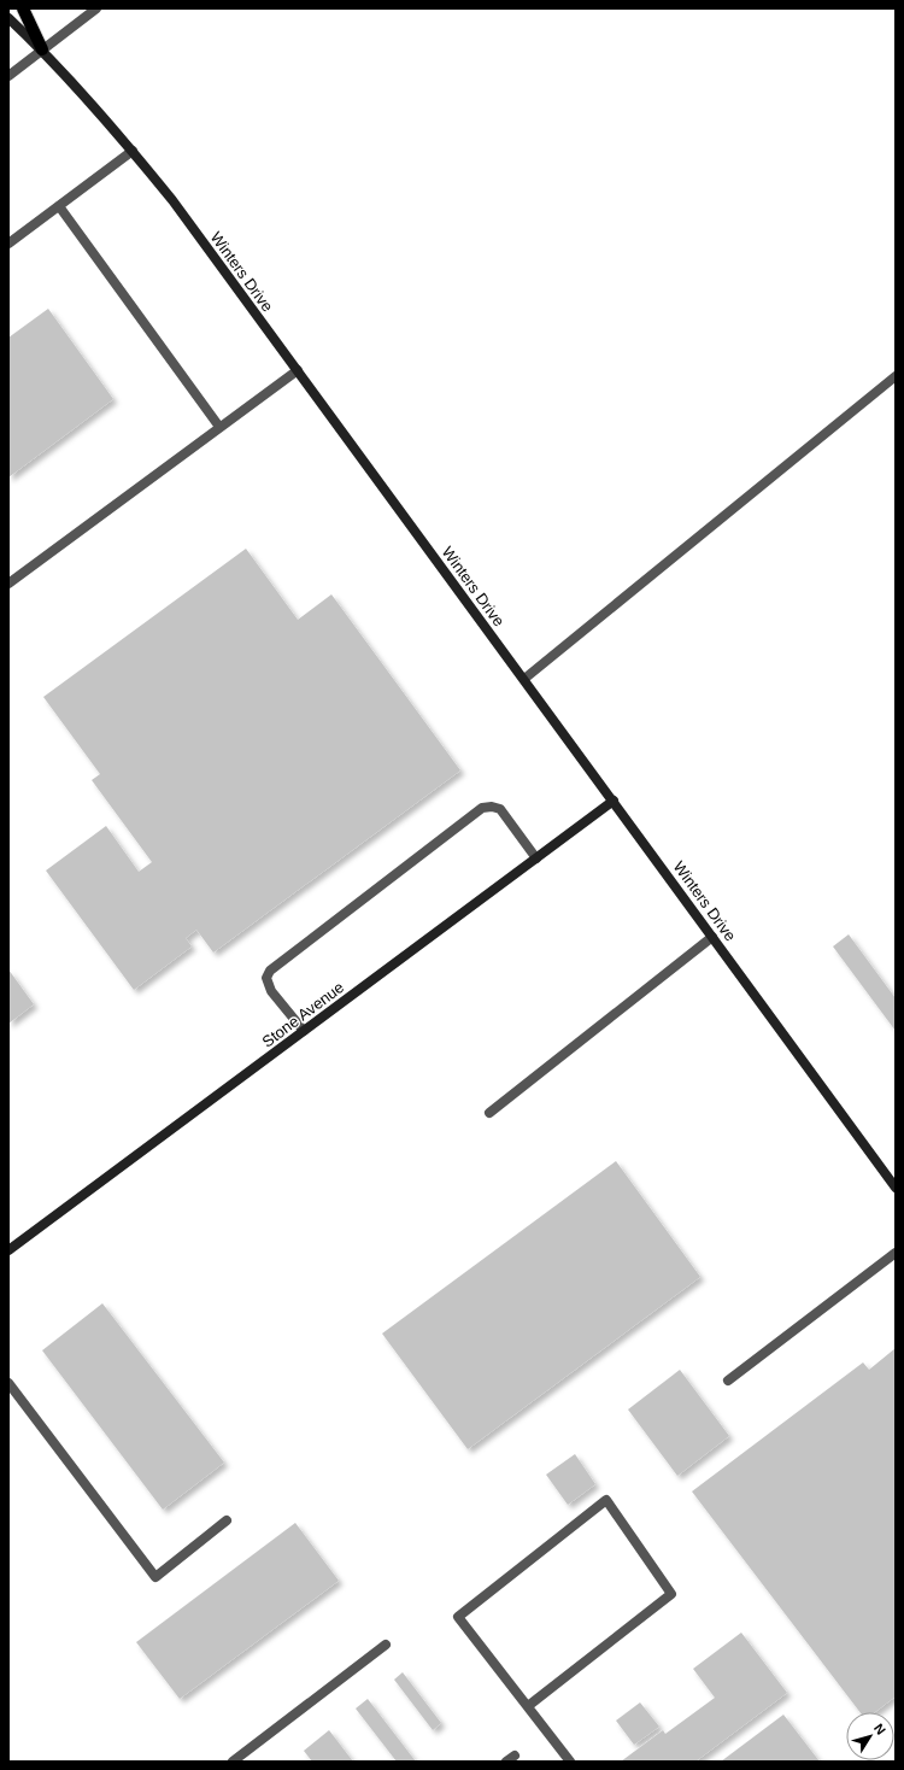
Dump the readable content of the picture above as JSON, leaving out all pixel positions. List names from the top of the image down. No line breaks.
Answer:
{"streets":{"street":["Winters Drive","Stone Avenue"]},"crossings":[["Winters Drive","Stone Avenue"]],"north":"top right"}
